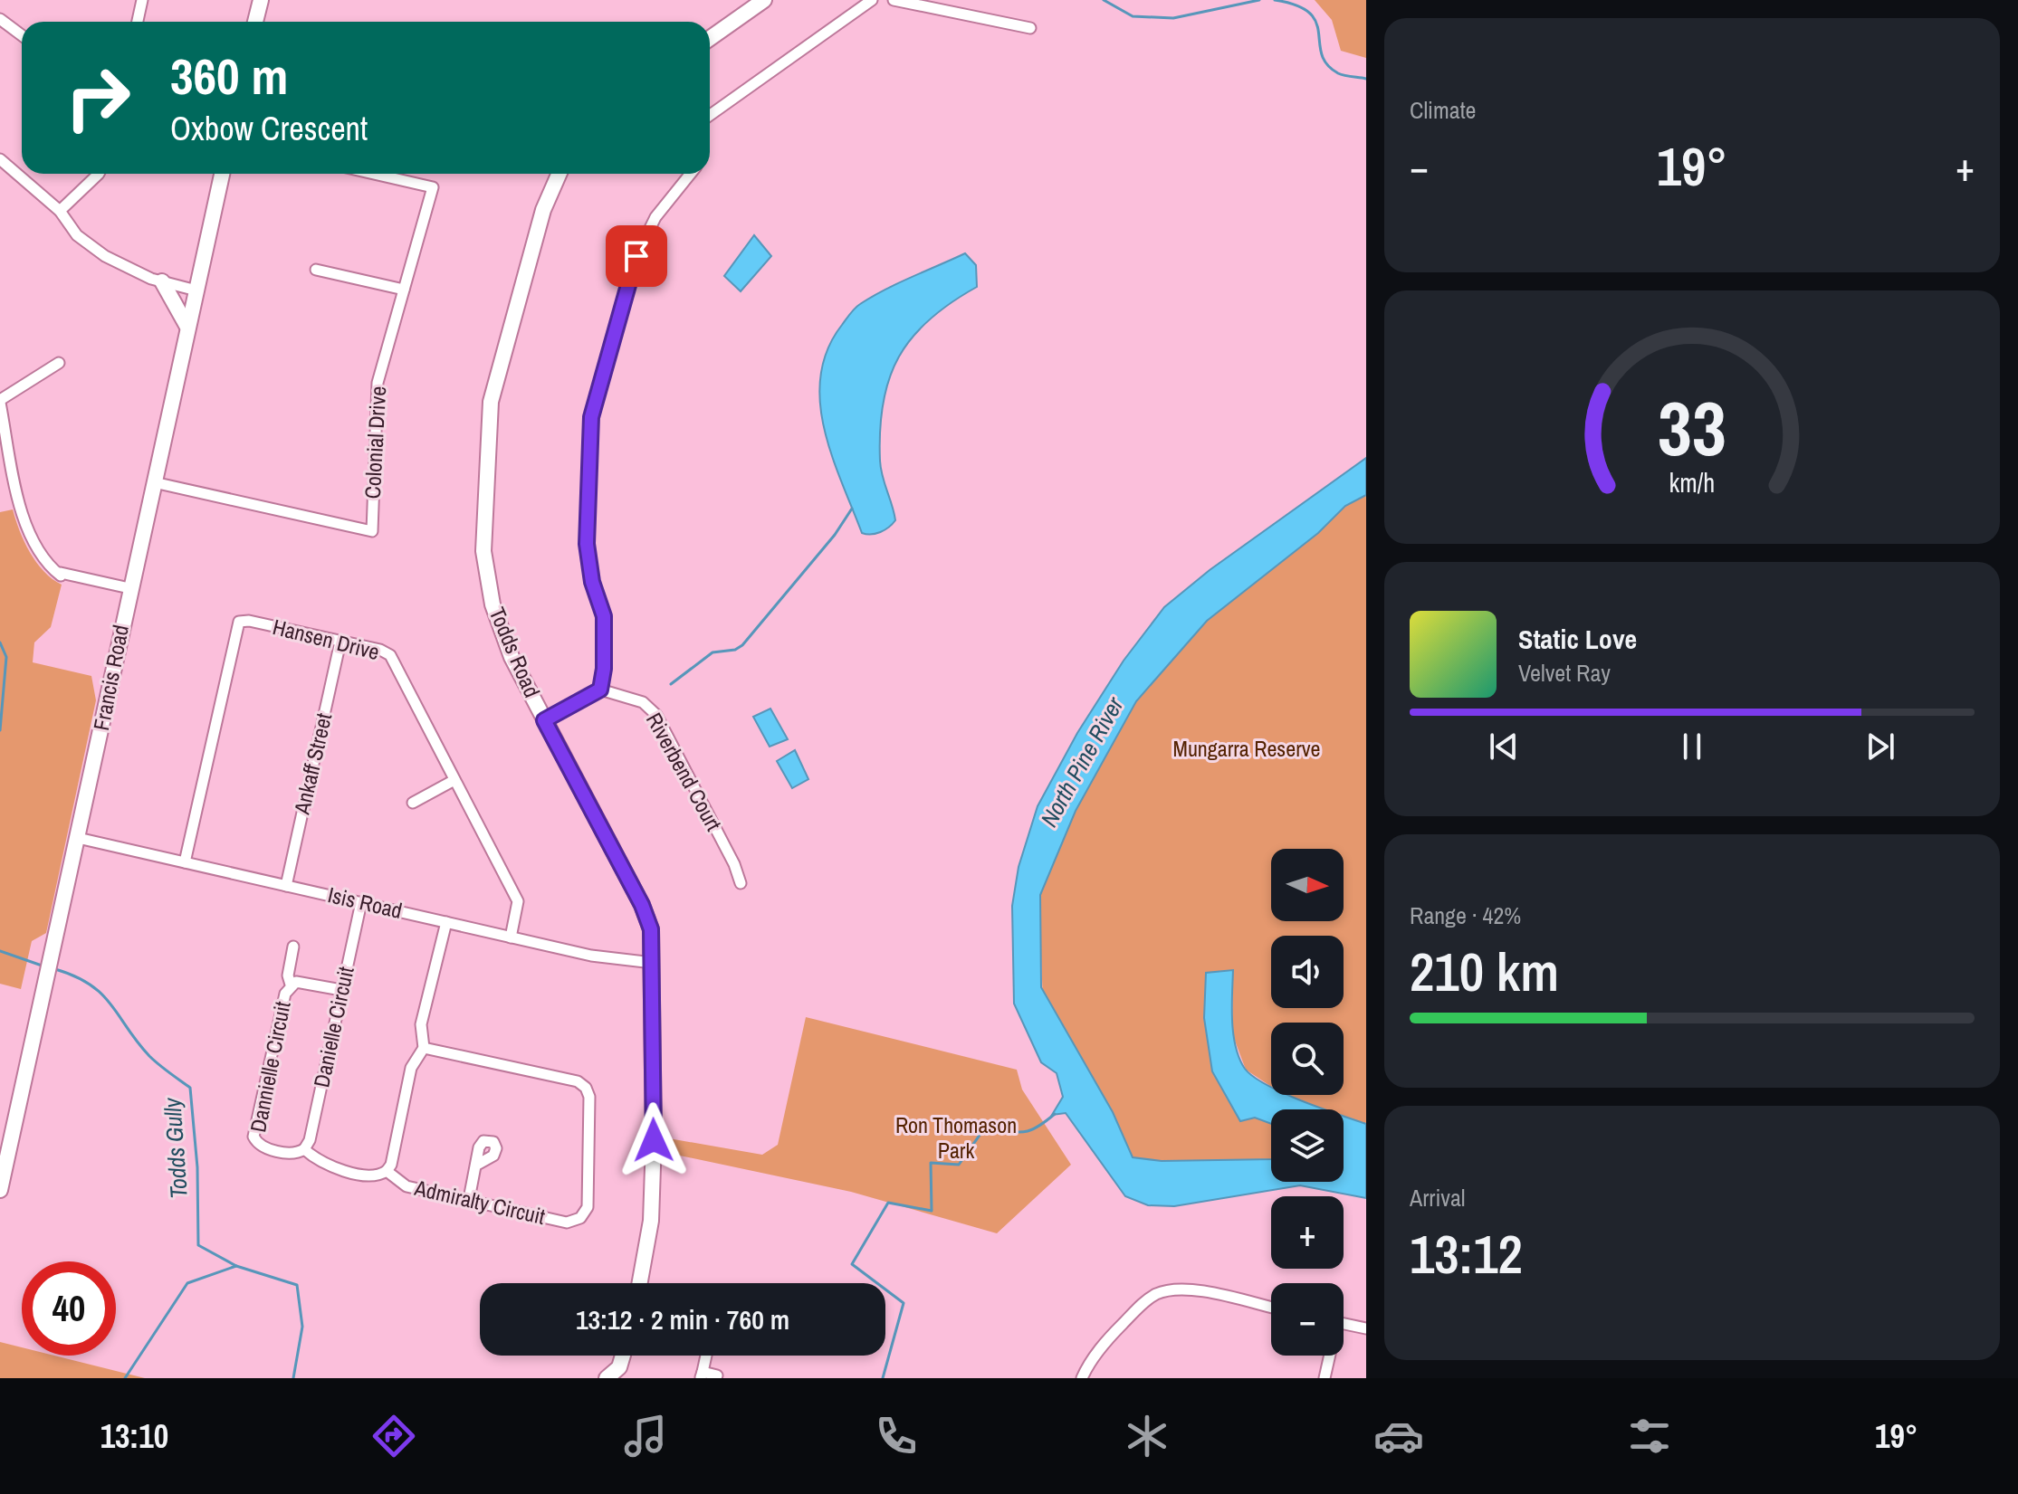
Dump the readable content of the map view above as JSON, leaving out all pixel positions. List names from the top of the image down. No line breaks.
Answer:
{"streets":{"street":["Colonial Drive","Hansen Drive","Todds Road","Francis Road","Ankaff Street","Riverbend Court","Isis Road","Danielle Circuit","Dannielle Circuit","Admiralty Circuit"]},"crossings":[["Colonial Drive","Francis Road"],["Hansen Drive","Ankaff Street"],["Hansen Drive","Isis Road"],["Todds Road","Isis Road"],["Francis Road","Isis Road"],["Ankaff Street","Isis Road"],["Isis Road","Danielle Circuit"],["Danielle Circuit","Dannielle Circuit"]],"water":["North Pine River","Todds Gully"],"parks":["Mungarra Reserve","Ron Thomason Park"],"north":"right","page":{"tile":["Climate",["Range · 42%","210 km"],["Arrival","13:12"]],"turn":["360 m","Oxbow Crescent"],"heat":["−","19°","+"],"song":["Static Love","Velvet Ray"],"map_buttons":["+","−"],"limit":"40","trip":"13:12 · 2 min · 760 m","tabs":["13:10","19°"],"gauge":["33","km/h"]}}
